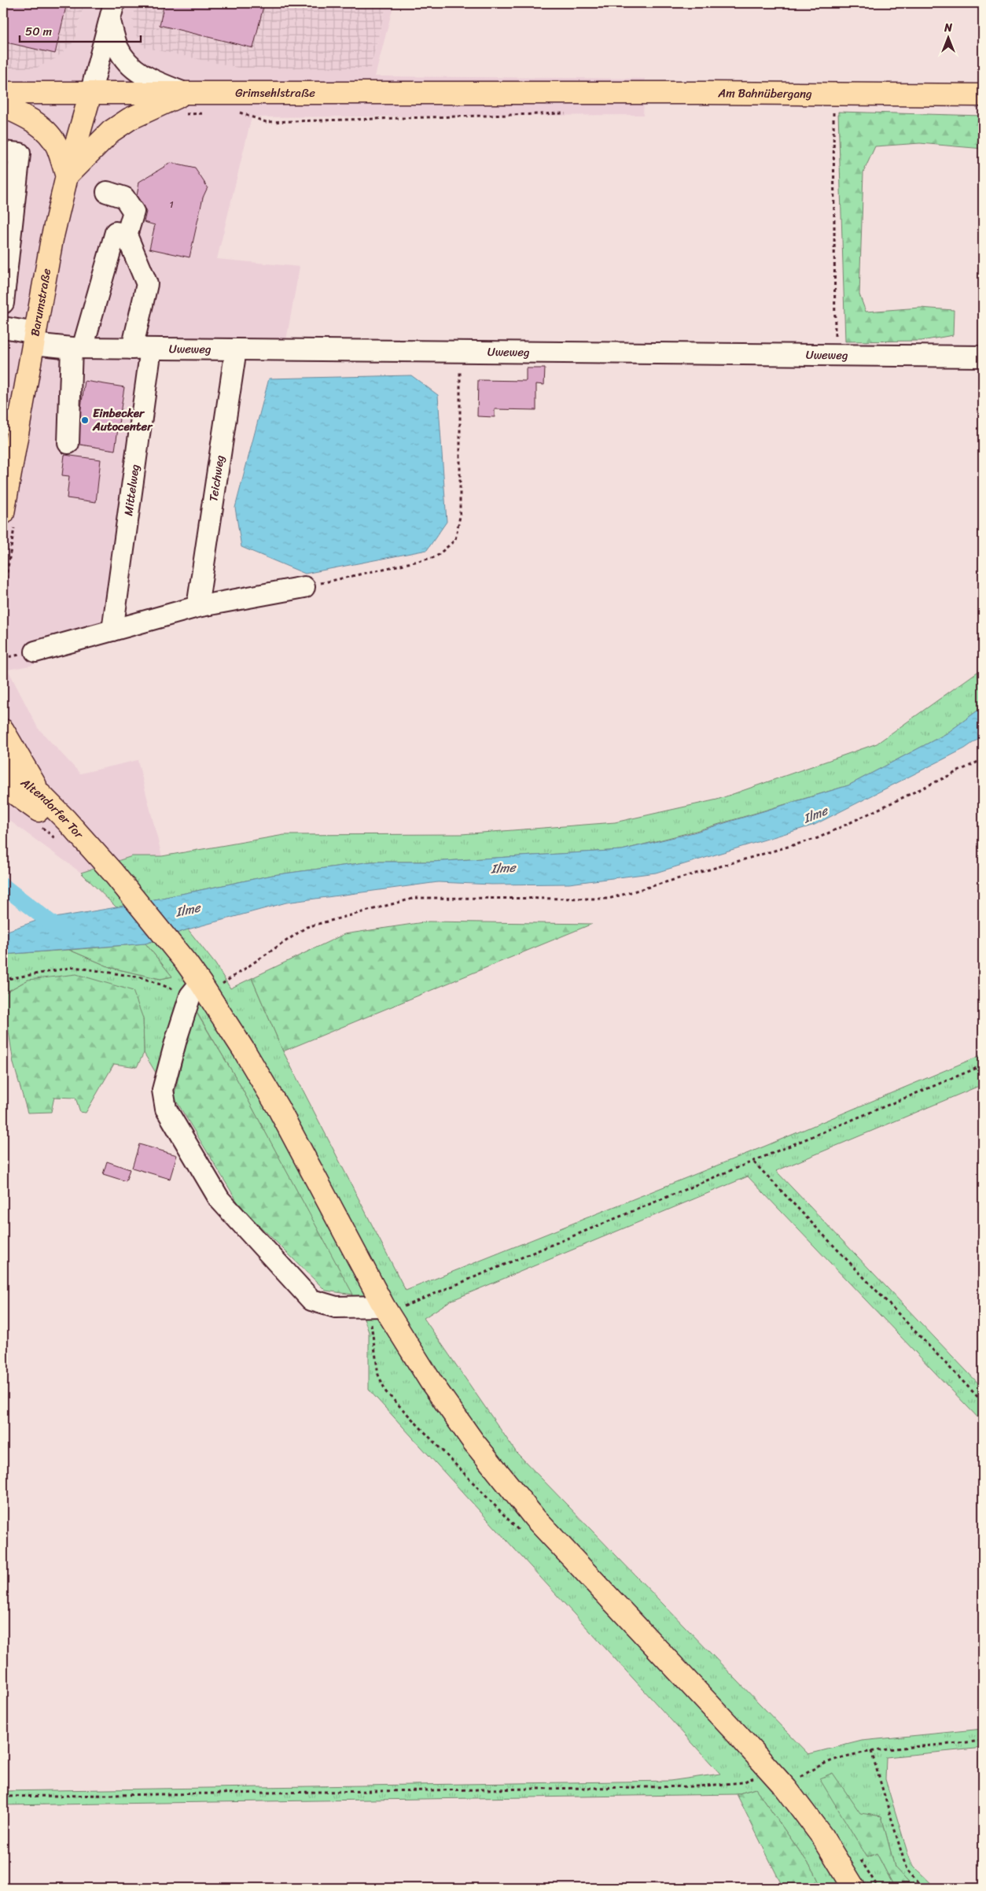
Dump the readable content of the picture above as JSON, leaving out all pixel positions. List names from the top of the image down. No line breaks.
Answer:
{"streets":{"main road":["Am Bahnübergang","Grimsehlstraße","Barumstraße","Altendorfer Tor"],"street":["Uweweg","Teichweg","Mittelweg"]},"crossings":[["Am Bahnübergang","Grimsehlstraße"],["Grimsehlstraße","Barumstraße"],["Barumstraße","Uweweg"],["Uweweg","Teichweg"],["Uweweg","Mittelweg"]],"water":["Ilme"],"places":["Einbecker Autocenter"],"house_numbers":["1"],"scale_bar":"50 m","north":"top"}
